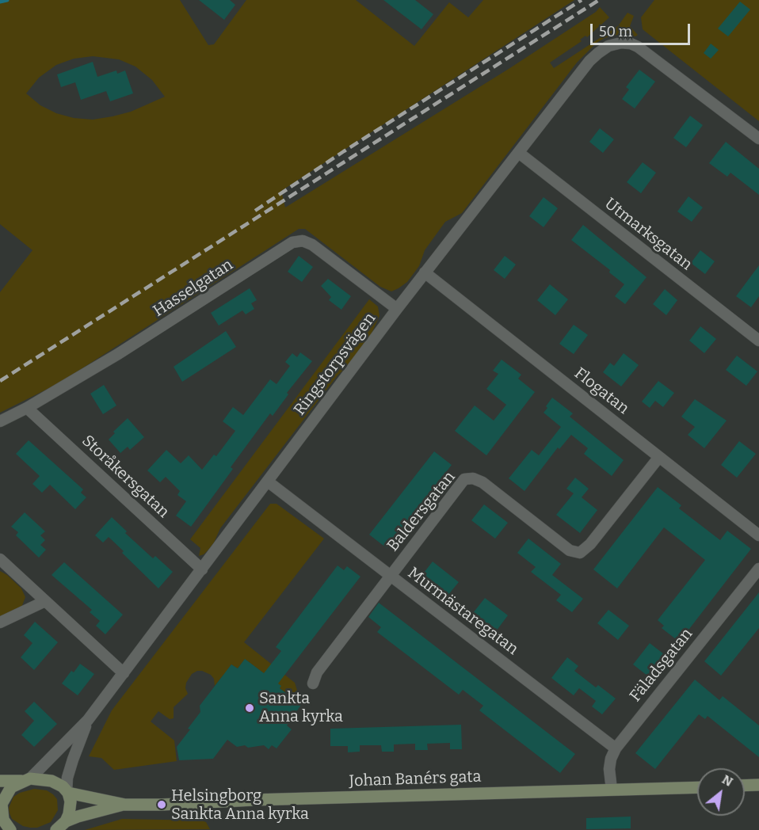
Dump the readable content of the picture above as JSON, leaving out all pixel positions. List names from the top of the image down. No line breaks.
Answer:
{"streets":{"street":["Utmarksgatan","Hasselgatan","Ringstorpsvägen","Flogatan","Storåkersgatan","Baldersgatan","Murmästaregatan","Fäladsgatan","Johan Banérs gata"]},"crossings":[["Utmarksgatan","Ringstorpsvägen"],["Hasselgatan","Ringstorpsvägen"],["Hasselgatan","Storåkersgatan"],["Ringstorpsvägen","Flogatan"],["Ringstorpsvägen","Storåkersgatan"],["Ringstorpsvägen","Murmästaregatan"],["Ringstorpsvägen","Johan Banérs gata"],["Flogatan","Baldersgatan"],["Baldersgatan","Murmästaregatan"],["Murmästaregatan","Fäladsgatan"],["Fäladsgatan","Johan Banérs gata"]],"places":["Sankta Anna kyrka","Helsingborg Sankta Anna kyrka"],"scale_bar":"50 m","north":"top right"}
